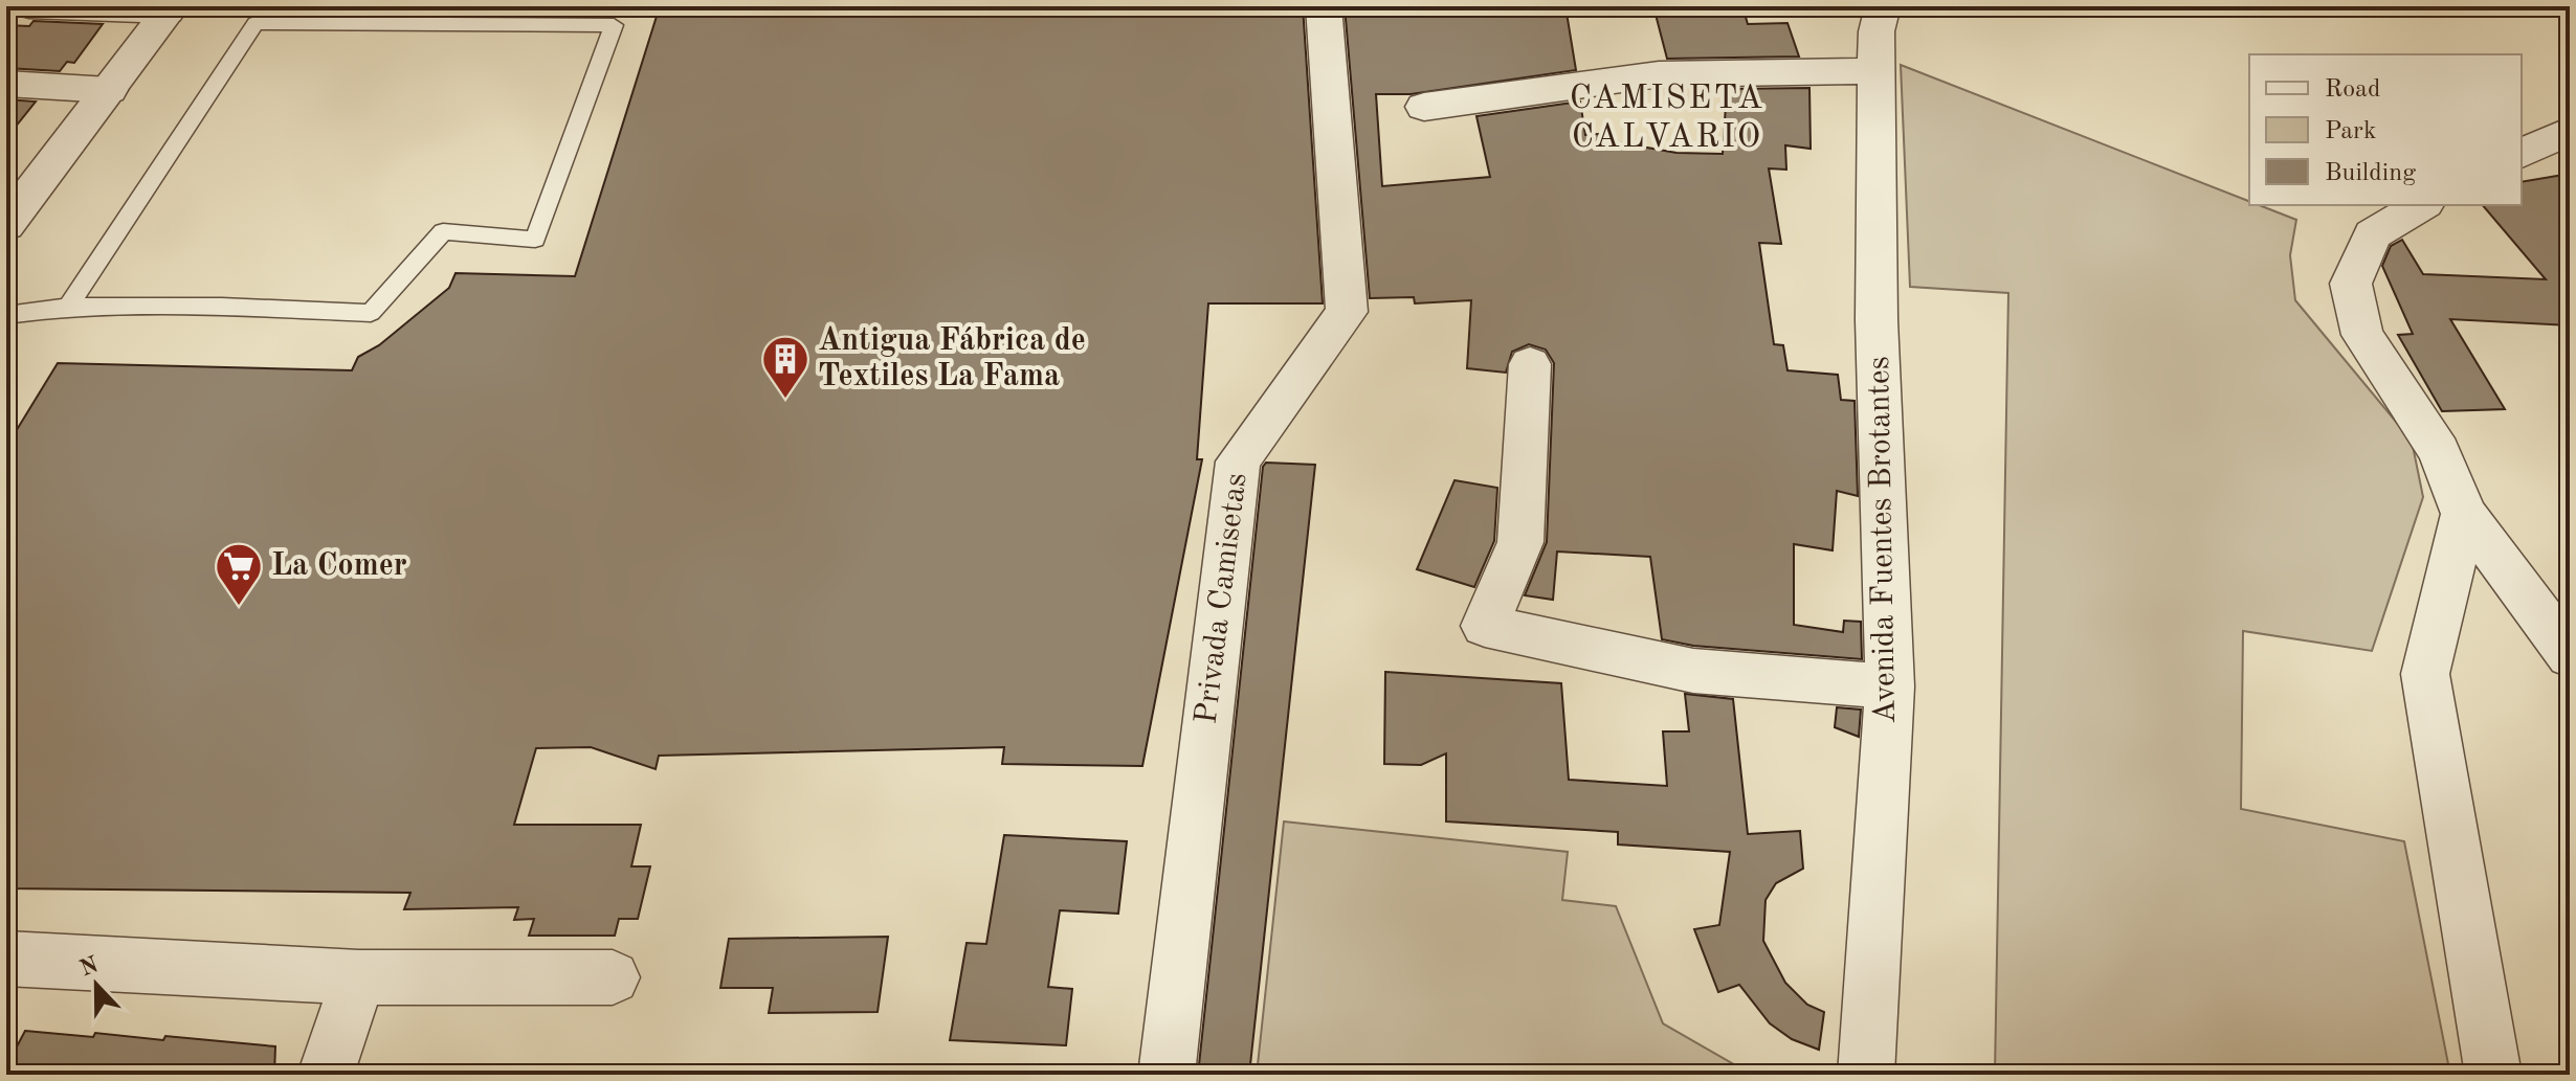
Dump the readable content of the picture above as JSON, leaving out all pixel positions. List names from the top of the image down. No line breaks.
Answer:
{"streets":{"street":["Avenida Fuentes Brotantes","Privada Camisetas"]},"districts":["CAMISETA CALVARIO"],"places":{"building":["Antigua Fábrica de Textiles La Fama"],"supermarket":["La Comer"]},"legend":["Road","Park","Building"],"north":"top"}
